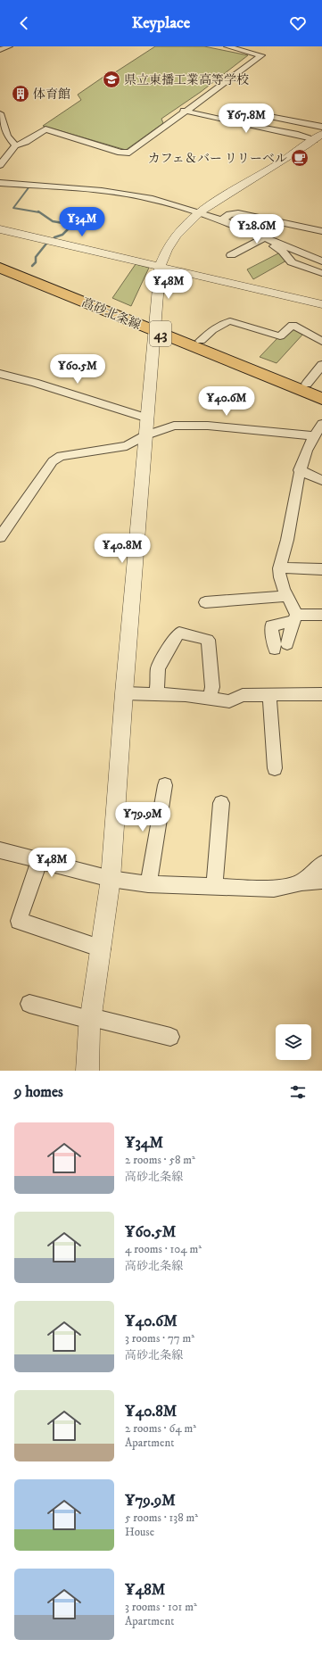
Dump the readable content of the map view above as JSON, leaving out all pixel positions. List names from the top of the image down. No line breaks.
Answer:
{"streets":{"main road":["高砂北条線","43"]},"places":{"school or university":["県立東播工業高等学校"],"building":["体育館"],"cafe":["カフェ＆バー リリーベル"]},"page":{"header":"Keyplace","price":["¥67.8M","¥34M","¥28.6M","¥48M","¥60.5M","¥40.6M","¥40.8M","¥79.9M","¥48M"],"heading":"9 homes","list":[{"name":"¥34M","note":"2 rooms · 58 m² · 高砂北条線"},{"name":"¥60.5M","note":"4 rooms · 104 m² · 高砂北条線"},{"name":"¥40.6M","note":"3 rooms · 77 m² · 高砂北条線"},{"name":"¥40.8M","note":"2 rooms · 64 m² · Apartment"},{"name":"¥79.9M","note":"5 rooms · 138 m² · House"},{"name":"¥48M","note":"3 rooms · 101 m² · Apartment"}]}}
